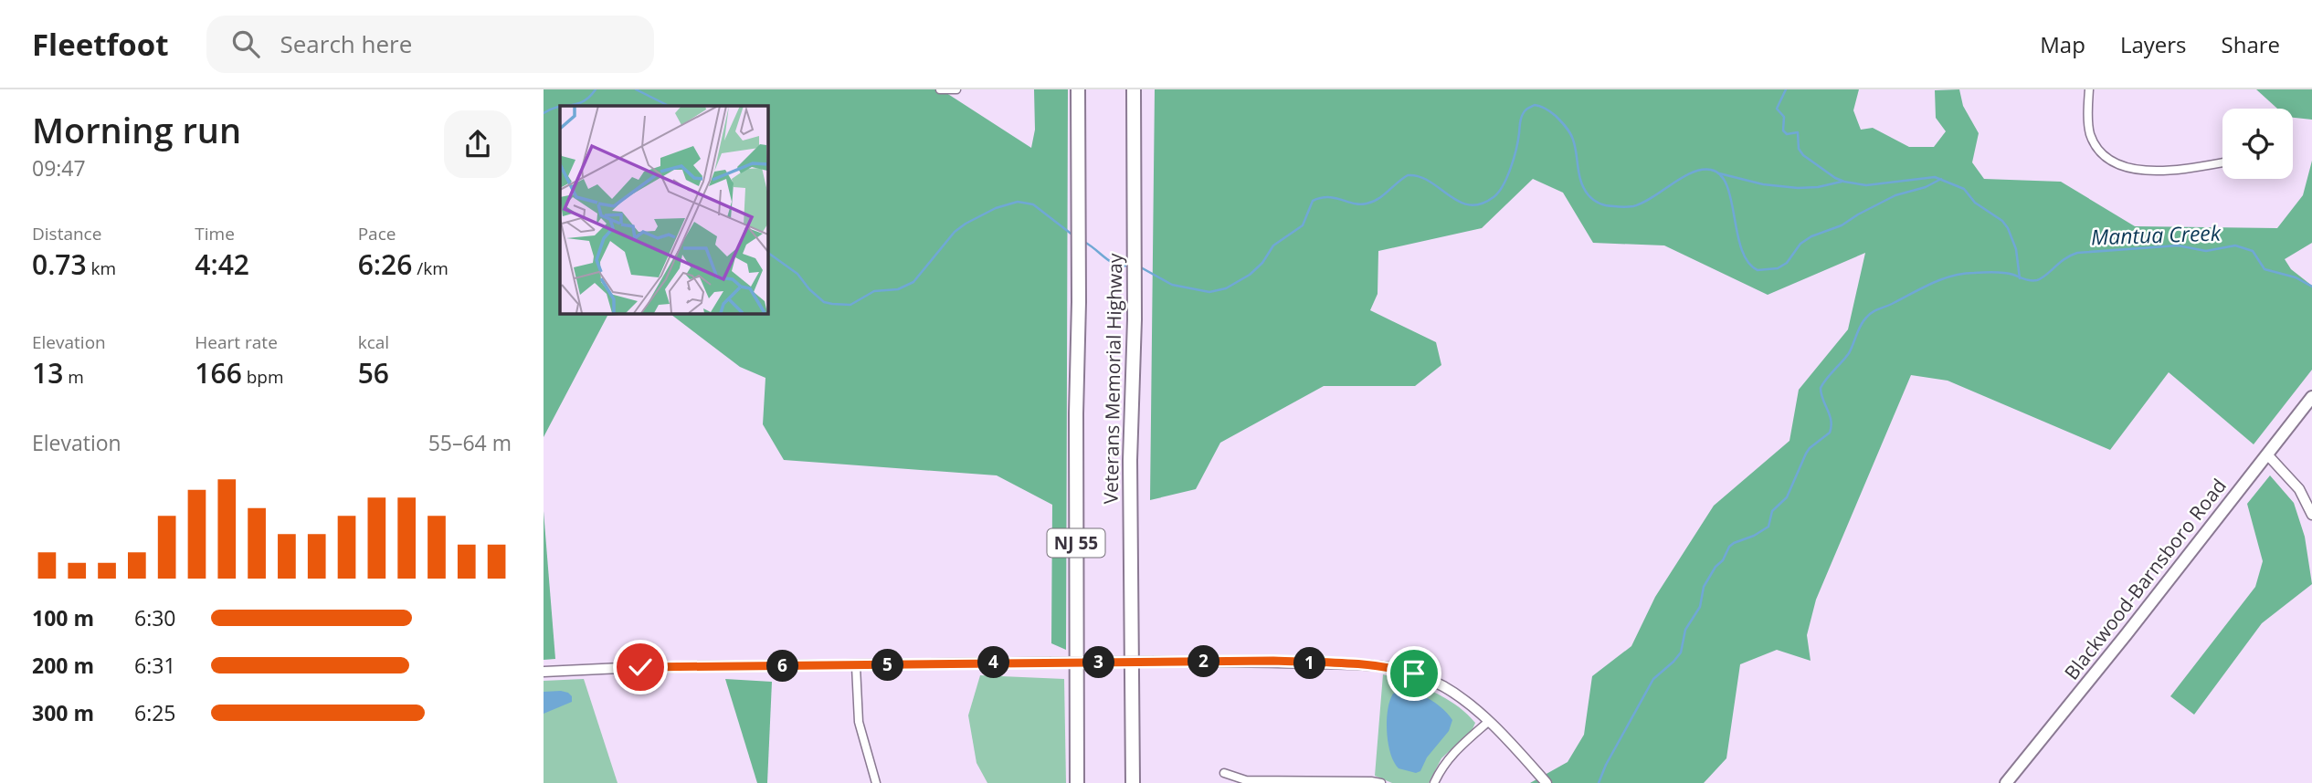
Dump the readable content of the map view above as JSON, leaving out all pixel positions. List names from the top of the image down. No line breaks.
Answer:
{"streets":{"highway":["Veterans Memorial Highway","NJ 55"],"main road":["Blackwood-Barnsboro Road"]},"water":["Mantua Creek"],"page":{"header":"Fleetfoot","search":"Search here","nav":["Map","Layers","Share"],"heading":["Morning run","09:47"],"stats":[["Distance","0.73 km"],["Time","4:42"],["Pace","6:26 /km"],["Elevation","13 m"],["Heart rate","166 bpm"],["kcal","56"]],"chart":["Elevation","55–64 m"],"list":[{"name":"100 m","note":"6:30"},{"name":"200 m","note":"6:31"},{"name":"300 m","note":"6:25"}],"pins":["2","3","4","1","5","6"]}}
